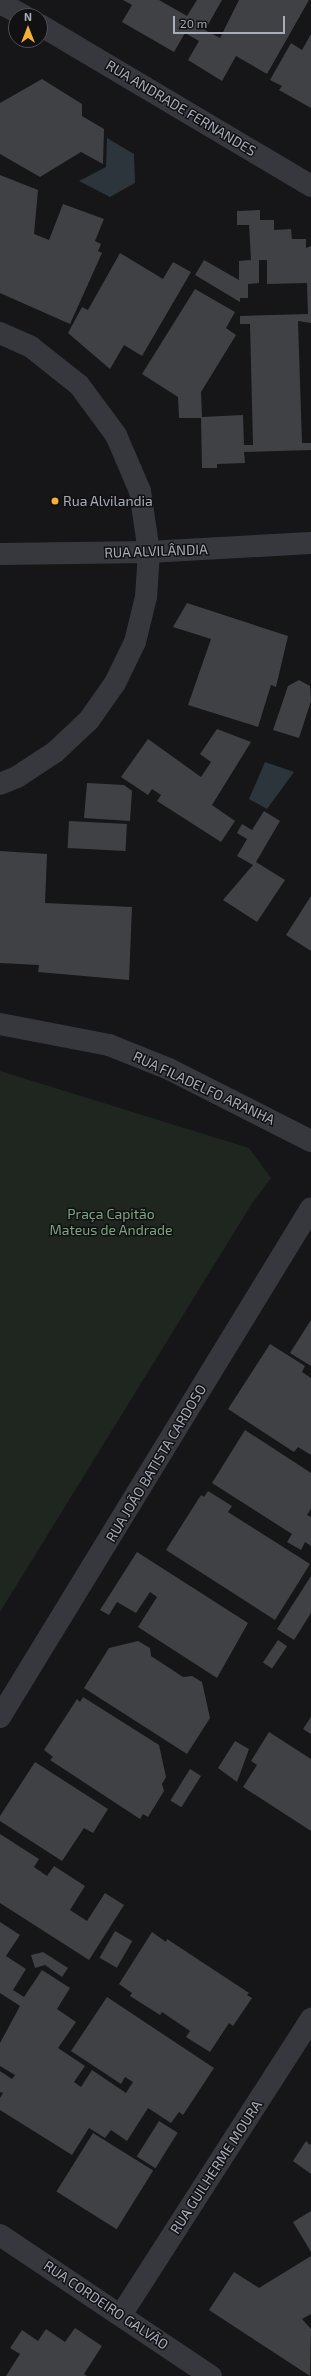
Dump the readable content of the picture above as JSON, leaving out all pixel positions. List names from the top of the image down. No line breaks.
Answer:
{"streets":{"street":["RUA ANDRADE FERNANDES","RUA ALVILÂNDIA","RUA FILADELFO ARANHA","RUA JOÃO BATISTA CARDOSO","RUA GUILHERME MOURA","RUA CORDEIRO GALVÃO"]},"crossings":[["RUA GUILHERME MOURA","RUA CORDEIRO GALVÃO"]],"parks":["Praça Capitão Mateus de Andrade"],"places":["Rua Alvilandia"],"scale_bar":"20 m","north":"top"}
